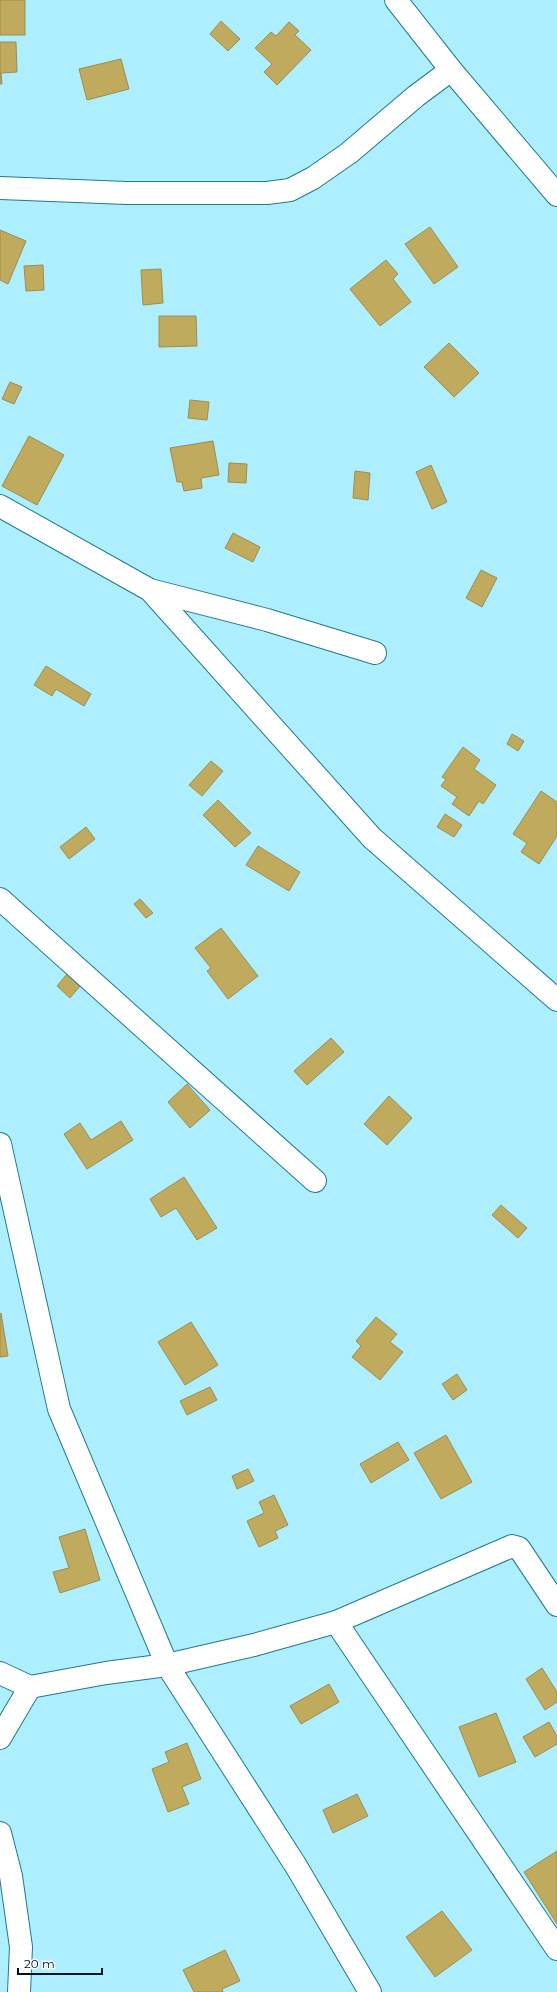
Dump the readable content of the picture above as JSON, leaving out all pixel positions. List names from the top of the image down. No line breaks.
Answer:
{"scale_bar":"20 m"}
